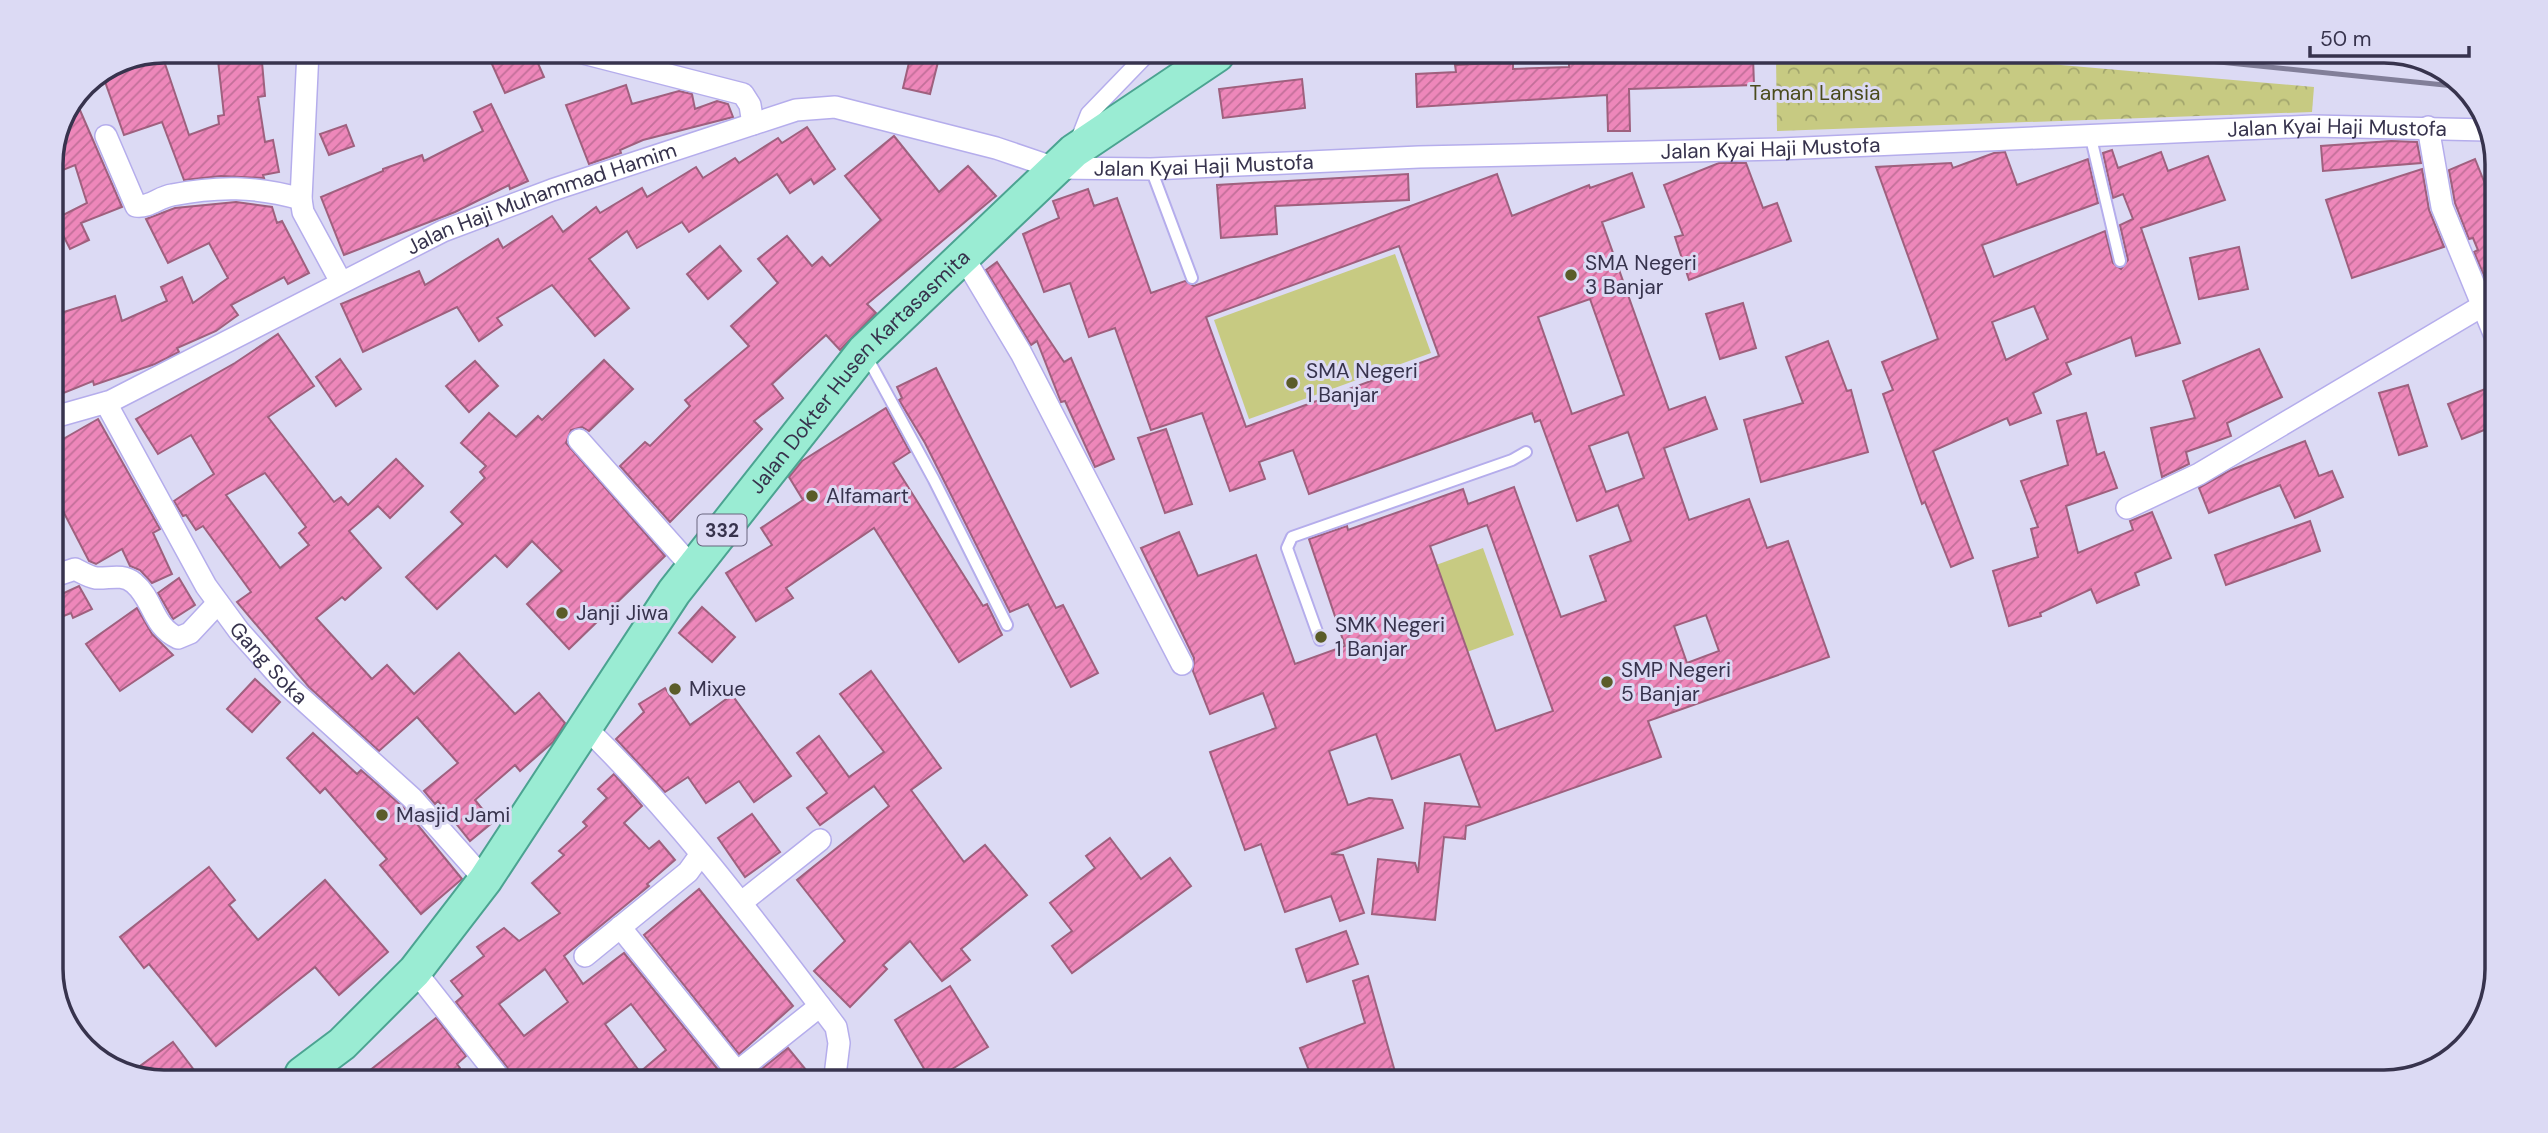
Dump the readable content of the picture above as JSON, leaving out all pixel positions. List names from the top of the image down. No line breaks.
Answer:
{"streets":{"main road":["Jalan Dokter Husen Kartasasmita","332"],"street":["Jalan Kyai Haji Mustofa","Jalan Haji Muhammad Hamim","Gang Soka"]},"crossings":[["Jalan Kyai Haji Mustofa","Jalan Haji Muhammad Hamim"],["Jalan Kyai Haji Mustofa","Jalan Dokter Husen Kartasasmita"],["Jalan Haji Muhammad Hamim","Jalan Dokter Husen Kartasasmita"],["Jalan Haji Muhammad Hamim","Gang Soka"],["Jalan Dokter Husen Kartasasmita","Gang Soka"]],"parks":["Taman Lansia"],"places":["SMA Negeri 3 Banjar","SMA Negeri 1 Banjar","Alfamart","Janji Jiwa","SMK Negeri 1 Banjar","SMP Negeri 5 Banjar","Mixue","Masjid Jami"],"scale_bar":"50 m"}
